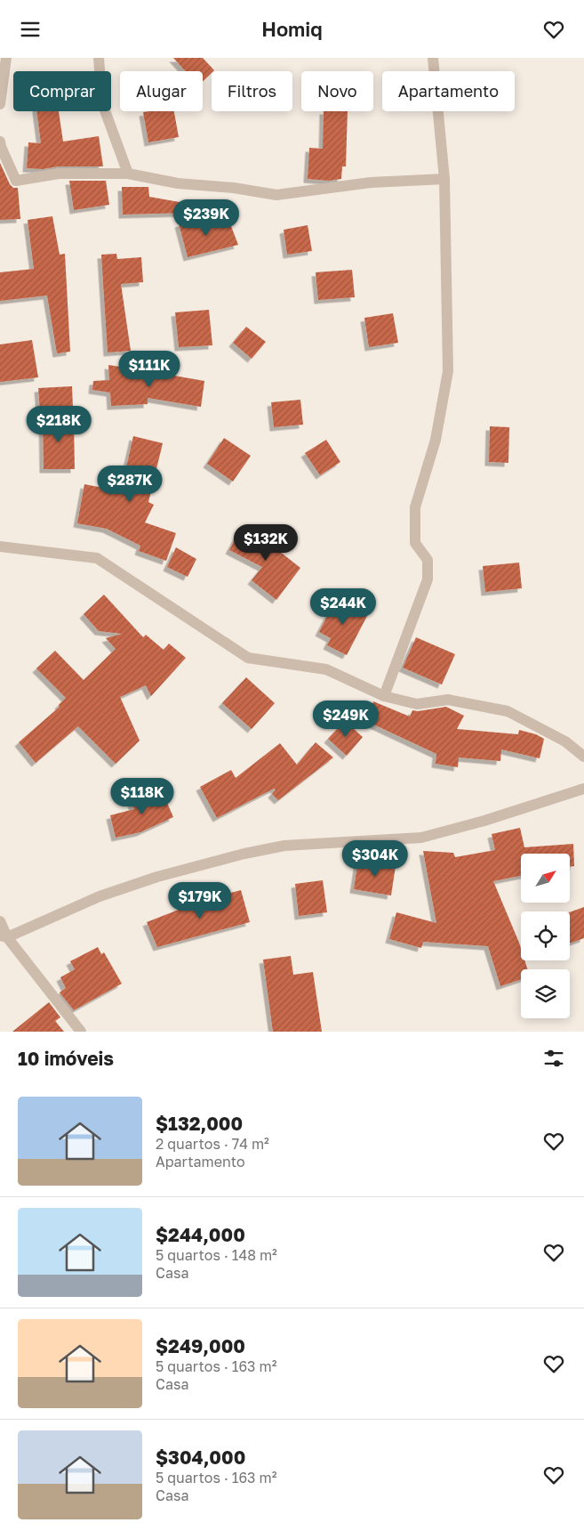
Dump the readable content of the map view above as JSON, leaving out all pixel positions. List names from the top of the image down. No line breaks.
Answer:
{"north":"top right","page":{"header":"Homiq","chip":["Comprar","Alugar","Filtros","Novo","Apartamento"],"price":["$239K","$111K","$218K","$287K","$132K","$244K","$249K","$118K","$304K","$179K"],"heading":"10 imóveis","list":[{"name":"$132,000","note":"2 quartos · 74 m² · Apartamento"},{"name":"$244,000","note":"5 quartos · 148 m² · Casa"},{"name":"$249,000","note":"5 quartos · 163 m² · Casa"},{"name":"$304,000","note":"5 quartos · 163 m² · Casa"}]}}
